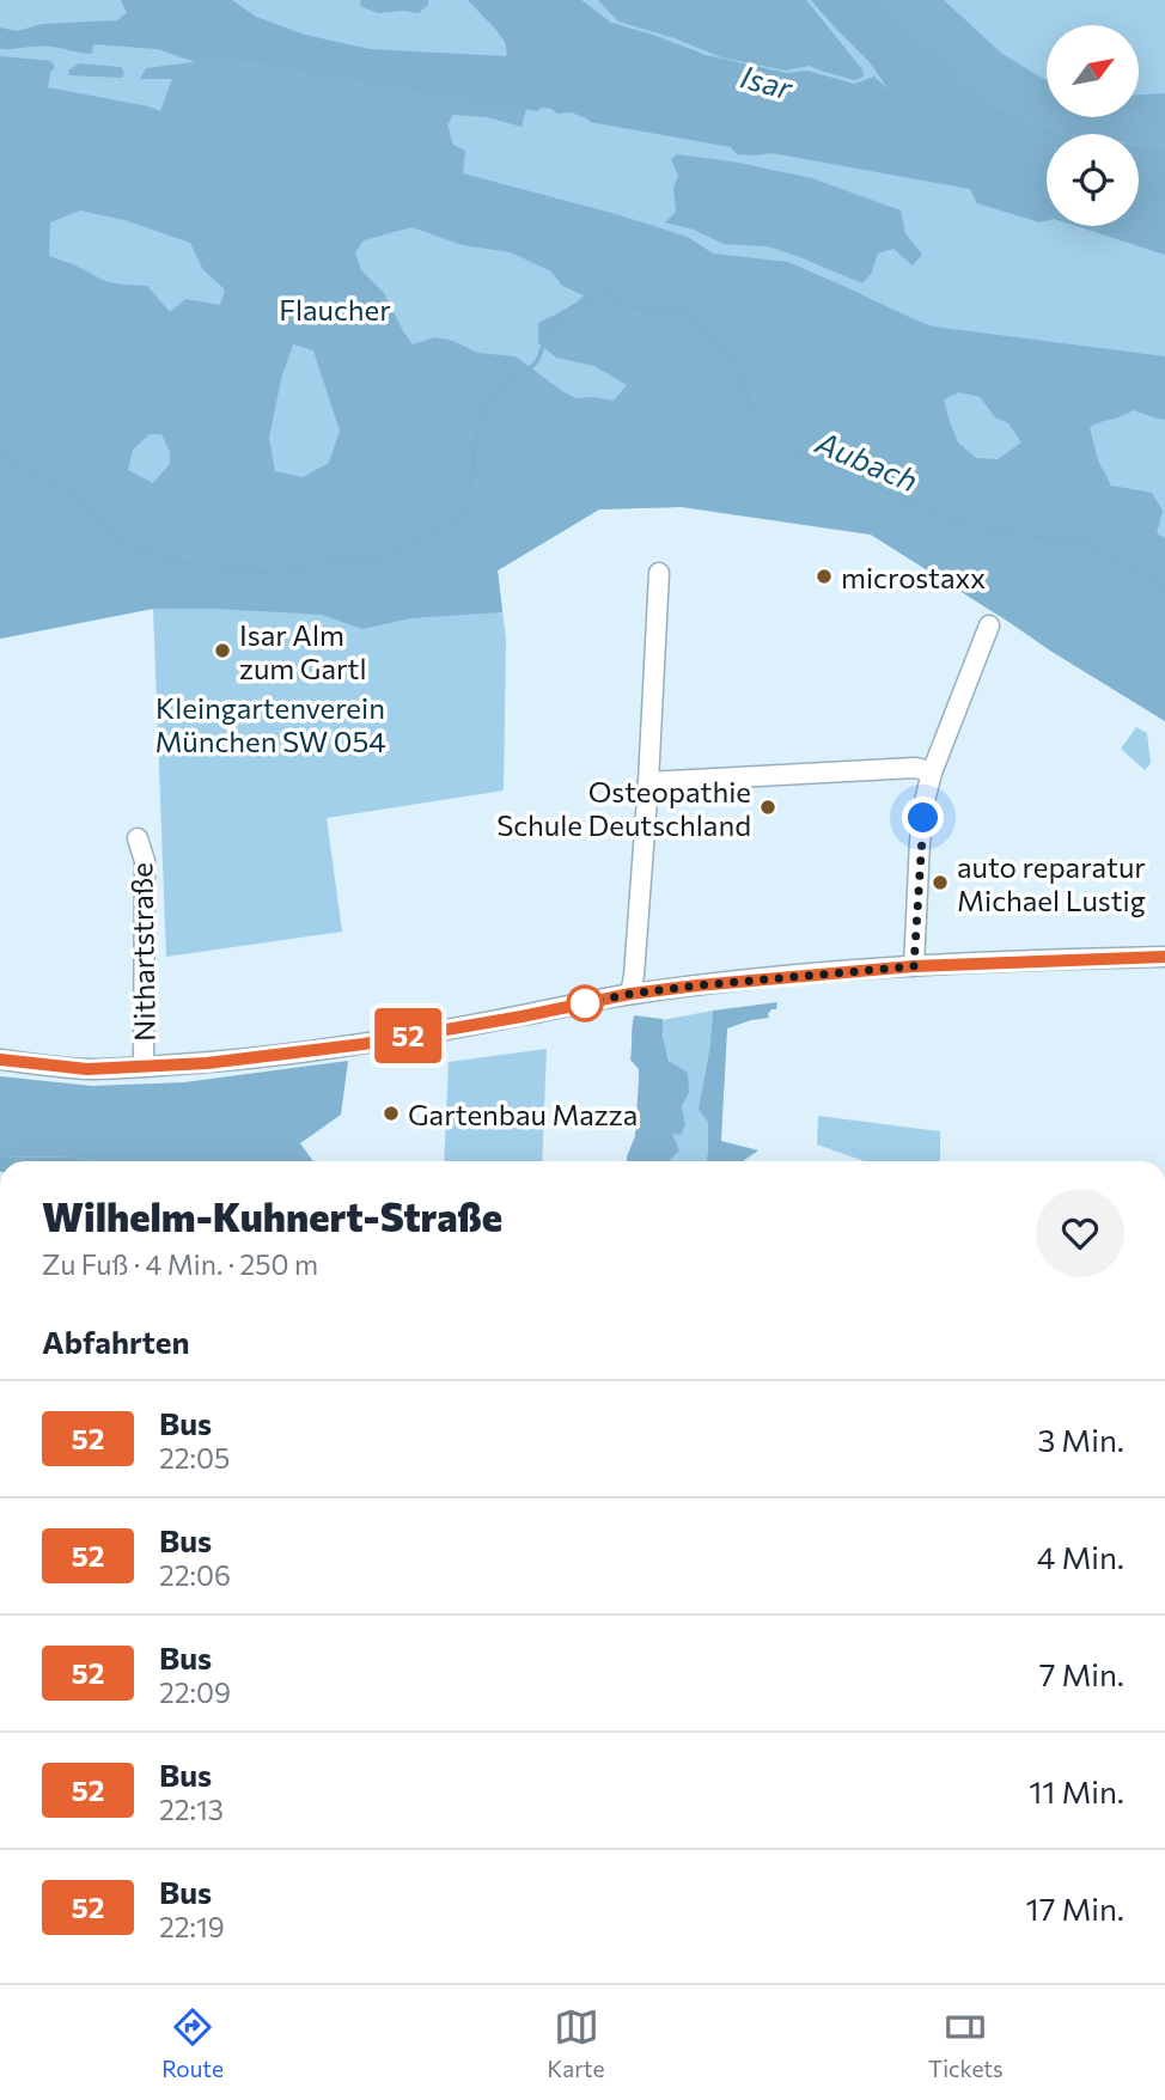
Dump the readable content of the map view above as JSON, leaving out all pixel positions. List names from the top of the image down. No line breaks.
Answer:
{"streets":{"street":["Nithartstraße"]},"water":["Isar","Aubach"],"parks":["Flaucher","Kleingartenverein München SW 054"],"places":["microstaxx","Isar Alm zum Gartl","Osteopathie Schule Deutschland","auto reparatur Michael Lustig","Gartenbau Mazza"],"lines":["bus line 52"],"north":"top right","page":{"on_map":"52","heading":[["Wilhelm-Kuhnert-Straße","Zu Fuß · 4 Min. · 250 m"],"Abfahrten"],"list":[{"mark":"52","name":"Bus","note":"22:05","value":"3 Min."},{"mark":"52","name":"Bus","note":"22:06","value":"4 Min."},{"mark":"52","name":"Bus","note":"22:09","value":"7 Min."},{"mark":"52","name":"Bus","note":"22:13","value":"11 Min."},{"mark":"52","name":"Bus","note":"22:19","value":"17 Min."}],"tabs":["Route","Karte","Tickets"]}}
